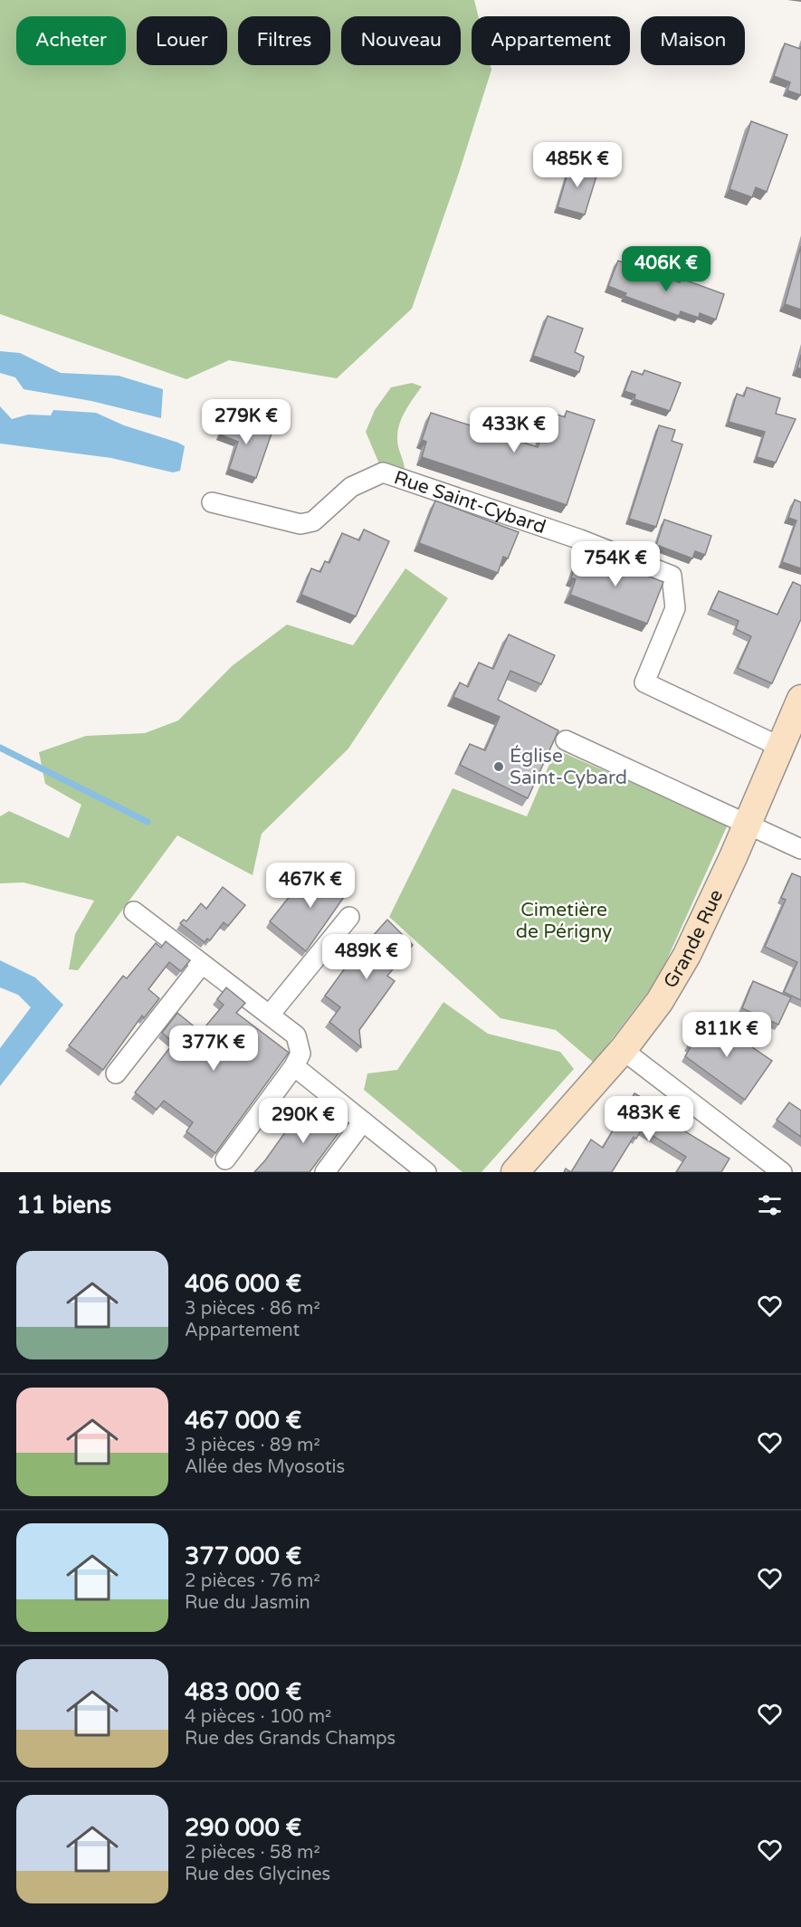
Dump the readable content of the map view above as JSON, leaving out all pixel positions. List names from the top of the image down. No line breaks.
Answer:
{"streets":{"street":["Rue Saint-Cybard","Grande Rue"]},"crossings":[["Rue Saint-Cybard","Grande Rue"]],"parks":["Cimetière de Périgny"],"places":["Église Saint-Cybard"],"page":{"chip":["Acheter","Louer","Filtres","Nouveau","Appartement","Maison"],"price":["485K €","406K €","279K €","433K €","754K €","467K €","489K €","811K €","377K €","483K €","290K €"],"heading":"11 biens","list":[{"name":"406 000 €","note":"3 pièces · 86 m² · Appartement"},{"name":"467 000 €","note":"3 pièces · 89 m² · Allée des Myosotis"},{"name":"377 000 €","note":"2 pièces · 76 m² · Rue du Jasmin"},{"name":"483 000 €","note":"4 pièces · 100 m² · Rue des Grands Champs"},{"name":"290 000 €","note":"2 pièces · 58 m² · Rue des Glycines"}]}}
